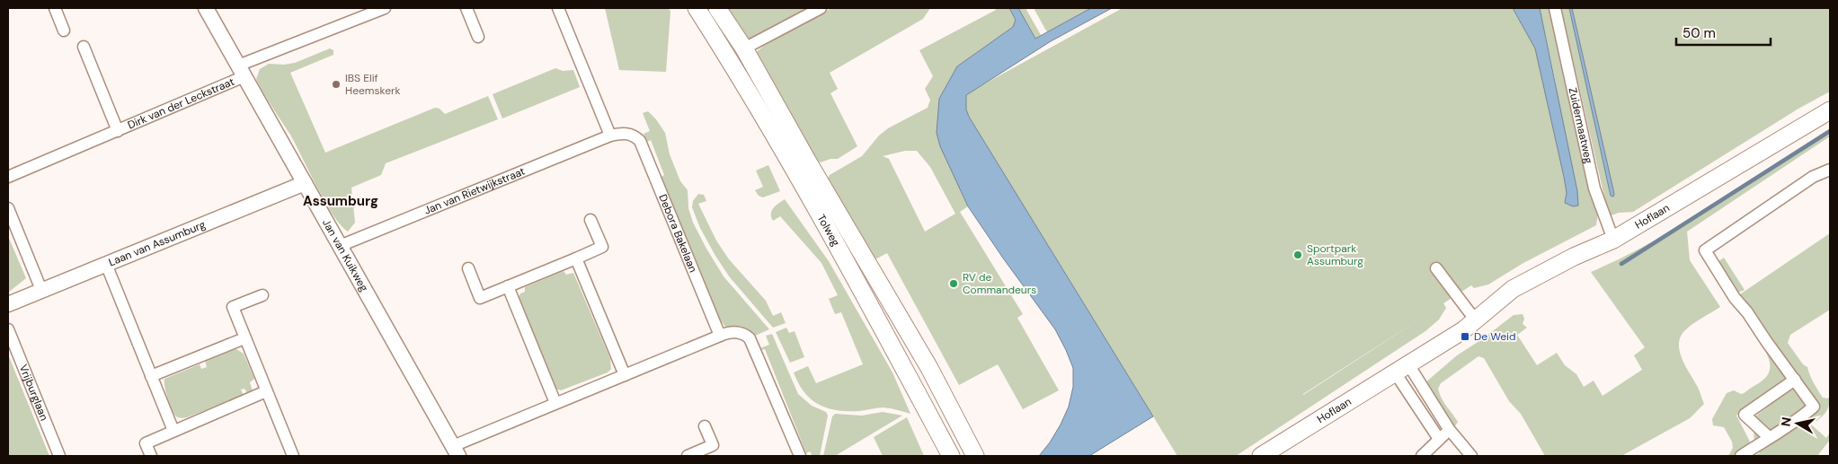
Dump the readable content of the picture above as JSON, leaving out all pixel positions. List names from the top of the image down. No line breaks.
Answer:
{"streets":{"main road":["Hoflaan","Tolweg"],"street":["Dirk van der Leckstraat","Zuidermaatweg","Jan van Rietwijkstraat","Debora Bakelaan","Laan van Assumburg","Jan van Kuikweg","Vrijburglaan"]},"crossings":[["Dirk van der Leckstraat","Jan van Kuikweg"],["Zuidermaatweg","Hoflaan"],["Jan van Rietwijkstraat","Debora Bakelaan"],["Jan van Rietwijkstraat","Jan van Kuikweg"],["Laan van Assumburg","Jan van Kuikweg"]],"districts":["Assumburg"],"places":{"other":["IBS Elif Heemskerk","Sportpark Assumburg","RV de Commandeurs"],"transit":["De Weid"]},"scale_bar":"50 m","north":"left"}
